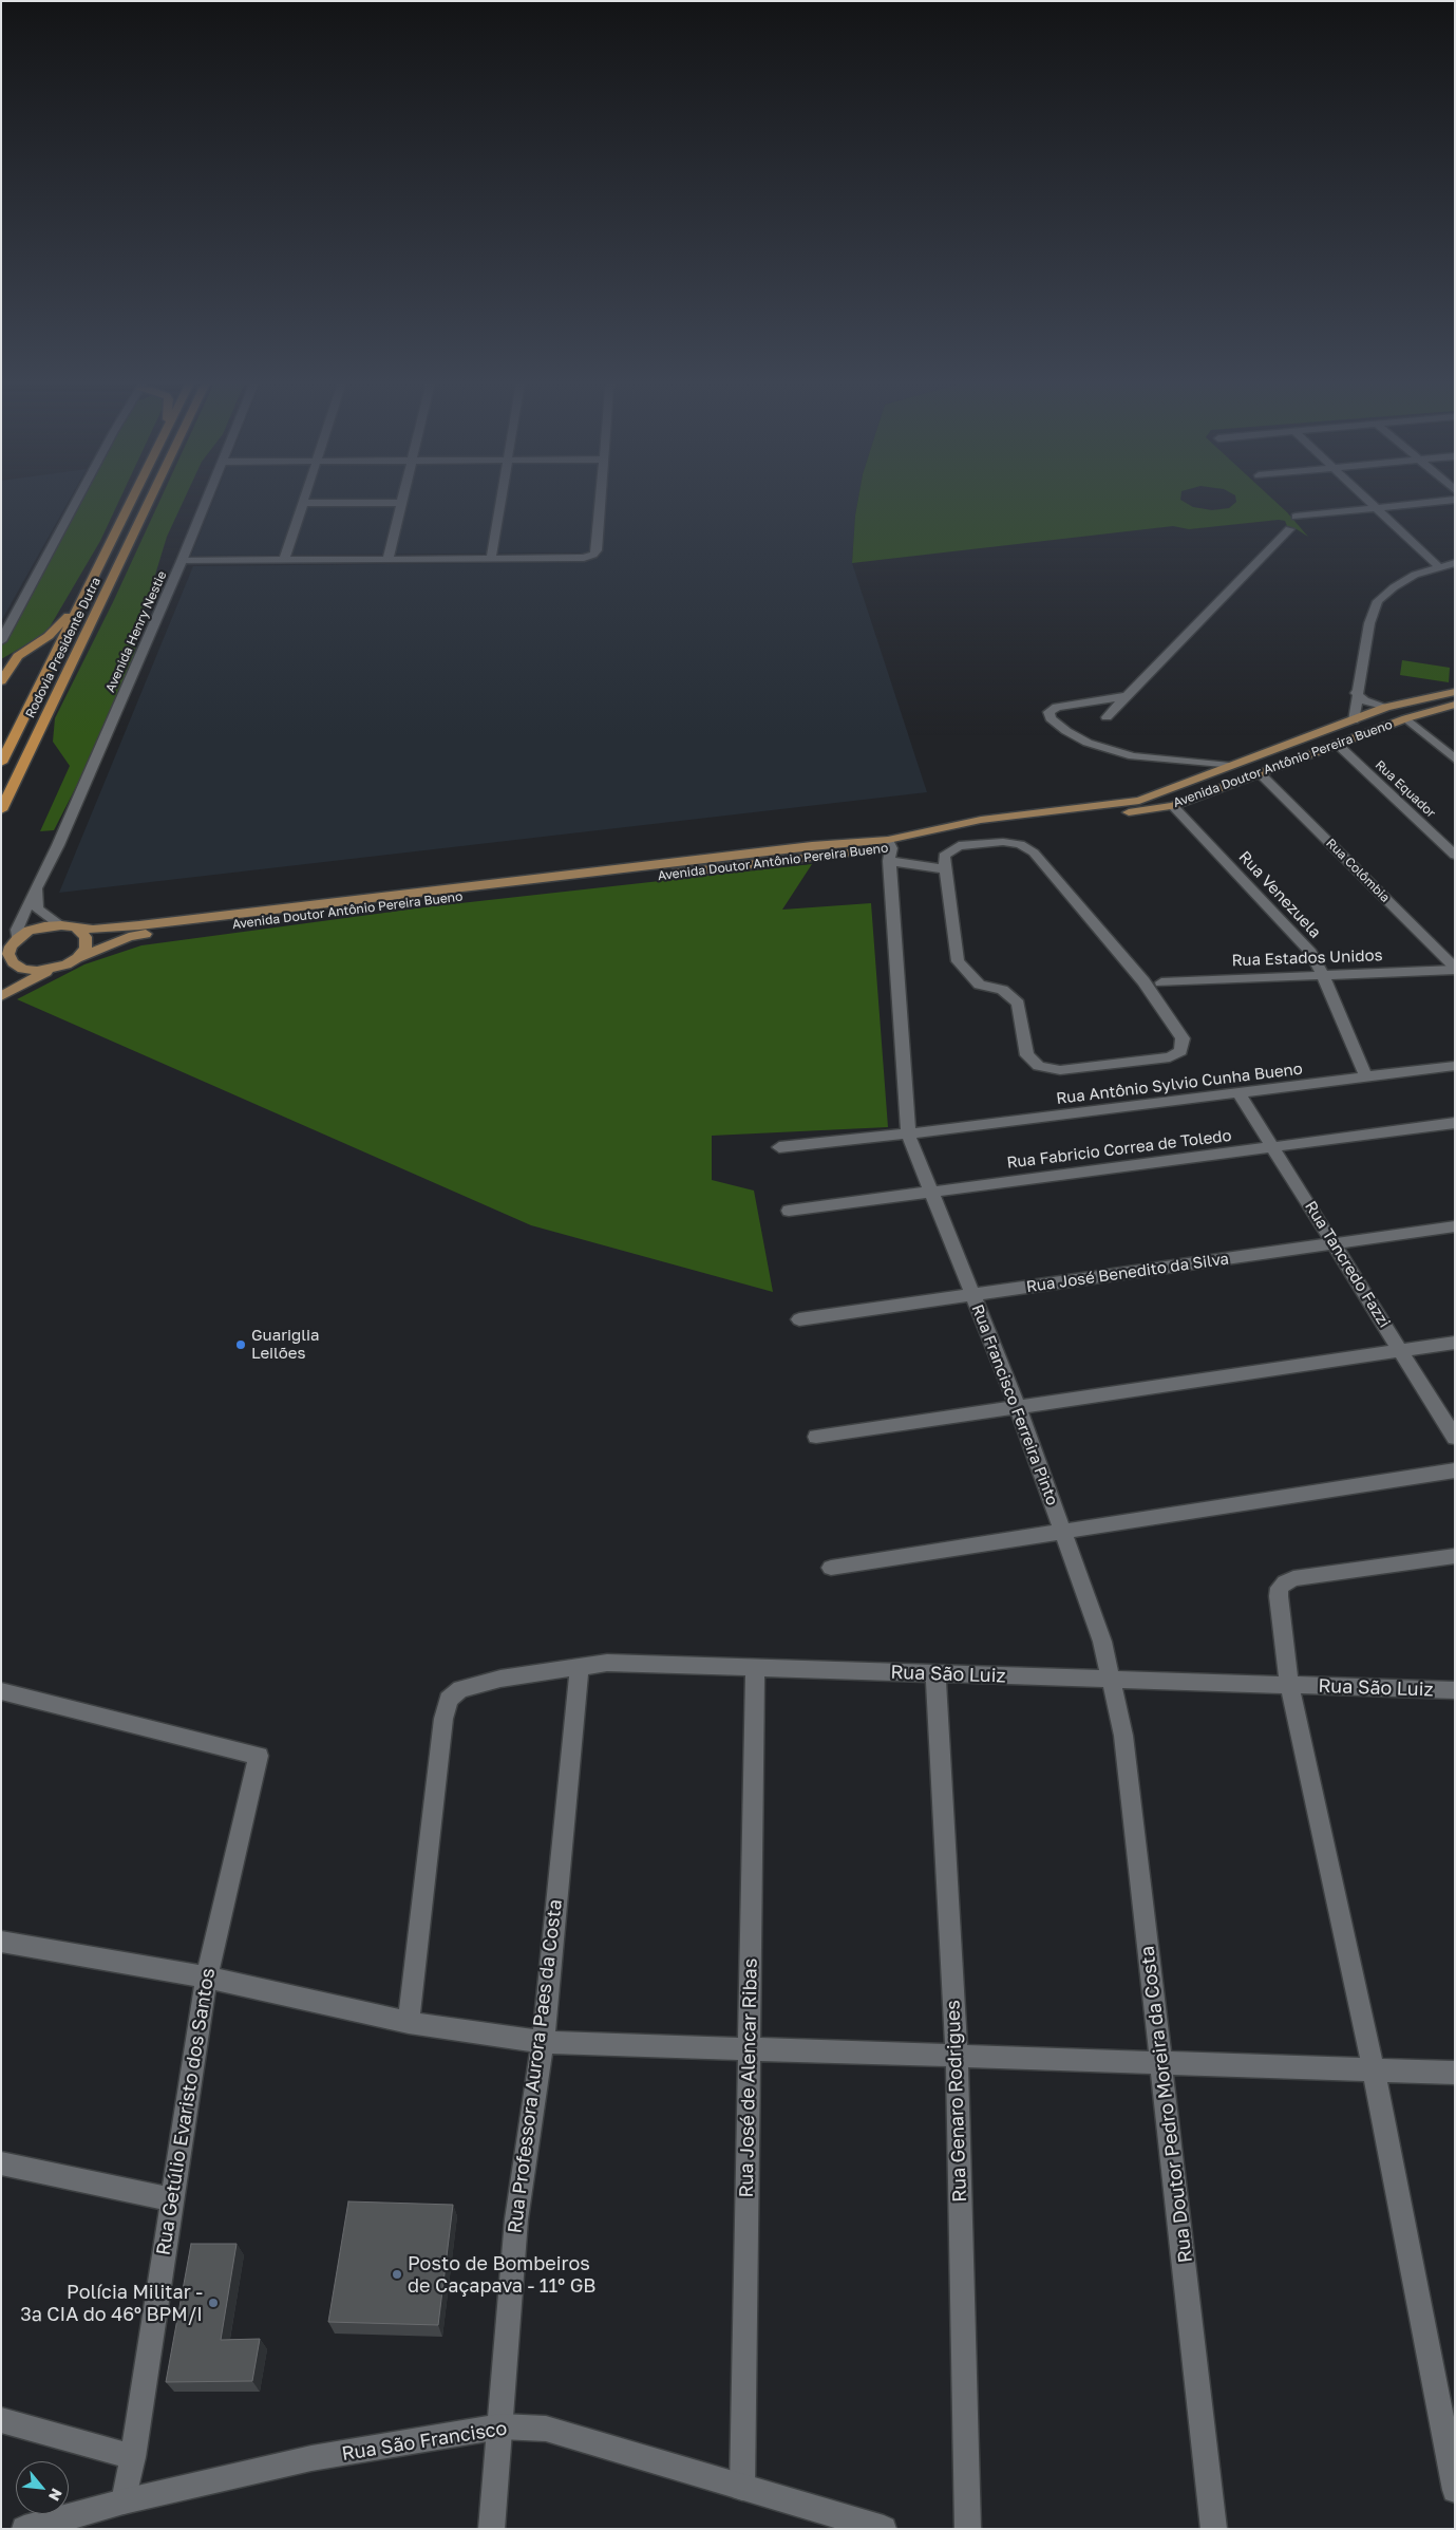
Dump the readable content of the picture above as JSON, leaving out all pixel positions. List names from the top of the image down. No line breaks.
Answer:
{"streets":{"highway":["Rodovia Presidente Dutra"],"main road":["Avenida Doutor Antônio Pereira Bueno"],"street":["Avenida Henry Nestie","Rua Equador","Rua Colômbia","Rua Venezuela","Rua Estados Unidos","Rua Antônio Sylvio Cunha Bueno","Rua Fabricio Correa de Toledo","Rua Tancredo Fazzi","Rua José Benedito da Silva","Rua Francisco Ferreira Pinto","Rua São Luiz","Rua Professora Aurora Paes da Costa","Rua José de Alencar Ribas","Rua Genaro Rodrigues","Rua Doutor Pedro Moreira da Costa","Rua Getúlio Evaristo dos Santos","Rua São Francisco"]},"crossings":[["Avenida Henry Nestie","Avenida Doutor Antônio Pereira Bueno"],["Avenida Doutor Antônio Pereira Bueno","Rua Equador"],["Avenida Doutor Antônio Pereira Bueno","Rua Colômbia"],["Avenida Doutor Antônio Pereira Bueno","Rua Venezuela"],["Avenida Doutor Antônio Pereira Bueno","Rua Francisco Ferreira Pinto"],["Rua Colômbia","Rua Estados Unidos"],["Rua Venezuela","Rua Estados Unidos"],["Rua Venezuela","Rua Antônio Sylvio Cunha Bueno"],["Rua Antônio Sylvio Cunha Bueno","Rua Tancredo Fazzi"],["Rua Antônio Sylvio Cunha Bueno","Rua Francisco Ferreira Pinto"],["Rua Fabricio Correa de Toledo","Rua Tancredo Fazzi"],["Rua Fabricio Correa de Toledo","Rua Francisco Ferreira Pinto"],["Rua Tancredo Fazzi","Rua José Benedito da Silva"],["Rua José Benedito da Silva","Rua Francisco Ferreira Pinto"],["Rua Francisco Ferreira Pinto","Rua São Luiz"],["Rua Francisco Ferreira Pinto","Rua Doutor Pedro Moreira da Costa"],["Rua São Luiz","Rua Professora Aurora Paes da Costa"],["Rua São Luiz","Rua José de Alencar Ribas"],["Rua São Luiz","Rua Genaro Rodrigues"],["Rua São Luiz","Rua Doutor Pedro Moreira da Costa"],["Rua Professora Aurora Paes da Costa","Rua São Francisco"],["Rua José de Alencar Ribas","Rua São Francisco"],["Rua Getúlio Evaristo dos Santos","Rua São Francisco"]],"places":["Guariglia Leilões","Posto de Bombeiros de Caçapava - 11º GB","Polícia Militar - 3ª CIA do 46º BPM/I"],"north":"bottom right"}
